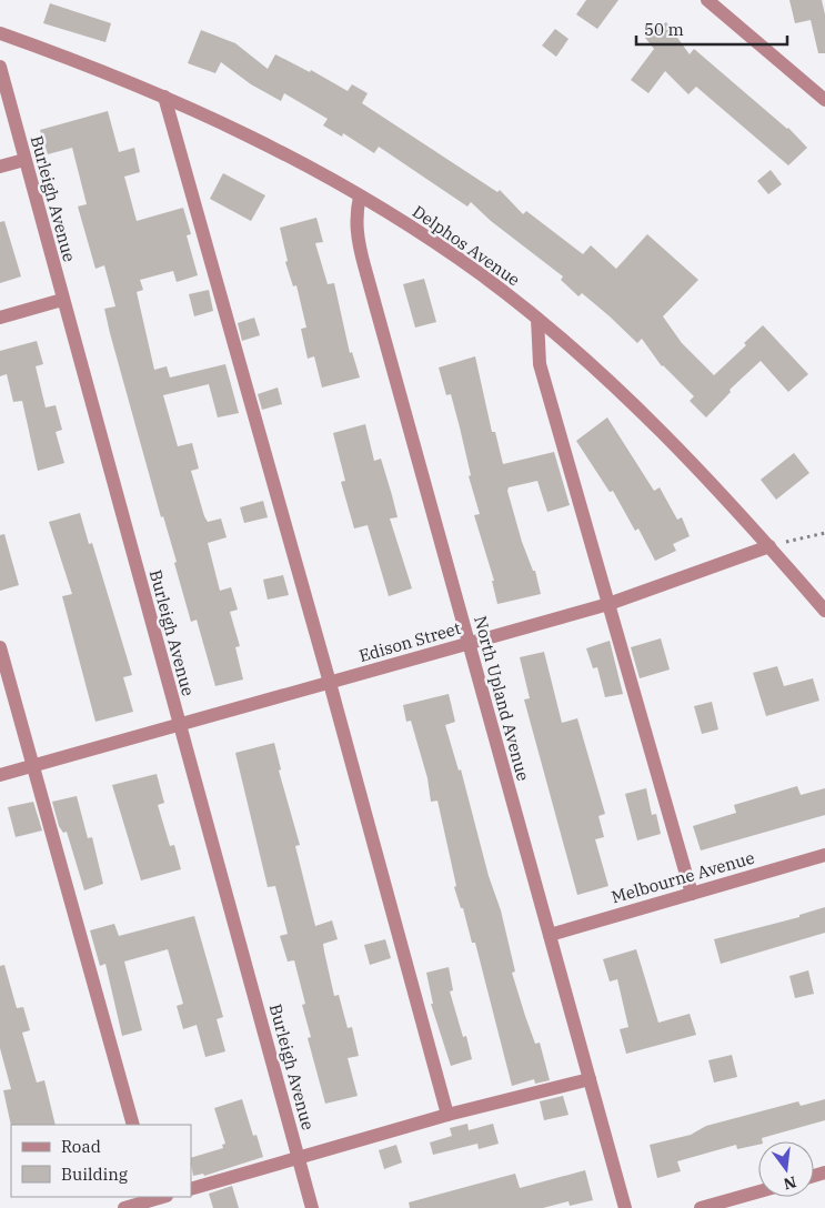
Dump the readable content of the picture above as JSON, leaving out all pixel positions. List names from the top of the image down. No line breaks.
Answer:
{"streets":{"street":["Burleigh Avenue","Delphos Avenue","Edison Street","North Upland Avenue","Melbourne Avenue"]},"crossings":[["Burleigh Avenue","Edison Street"],["Delphos Avenue","Edison Street"],["Delphos Avenue","North Upland Avenue"],["Edison Street","North Upland Avenue"],["North Upland Avenue","Melbourne Avenue"]],"legend":["Road","Building"],"scale_bar":"50 m","north":"bottom"}
